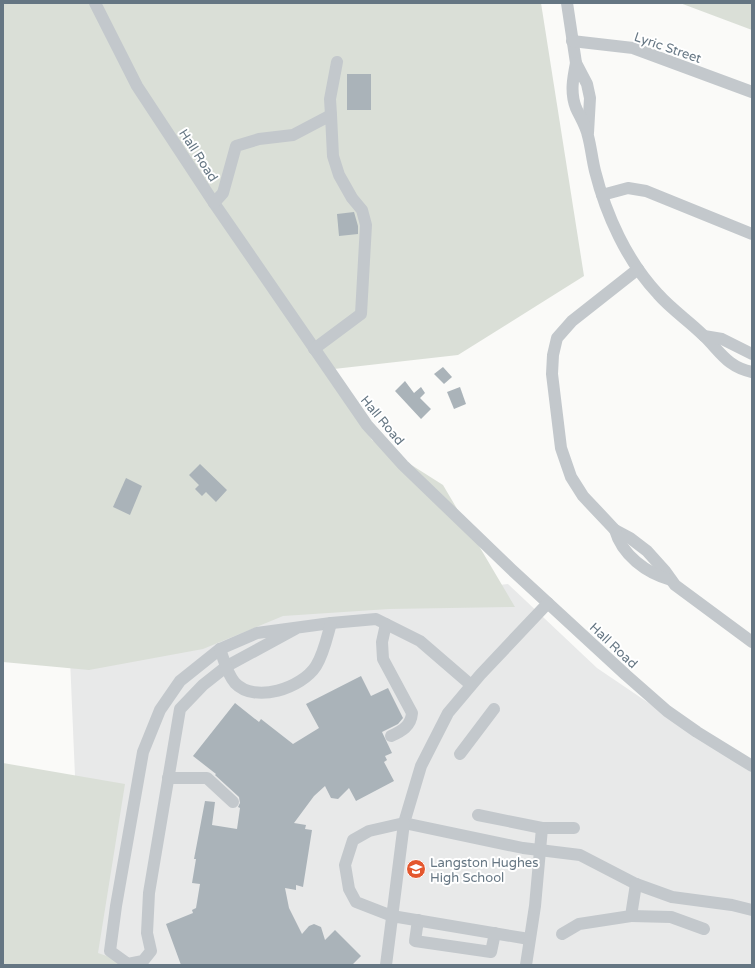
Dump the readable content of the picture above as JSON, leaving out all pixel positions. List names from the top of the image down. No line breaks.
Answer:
{"streets":{"street":["Lyric Street","Hall Road"]},"places":{"school or university":["Langston Hughes High School"]}}
